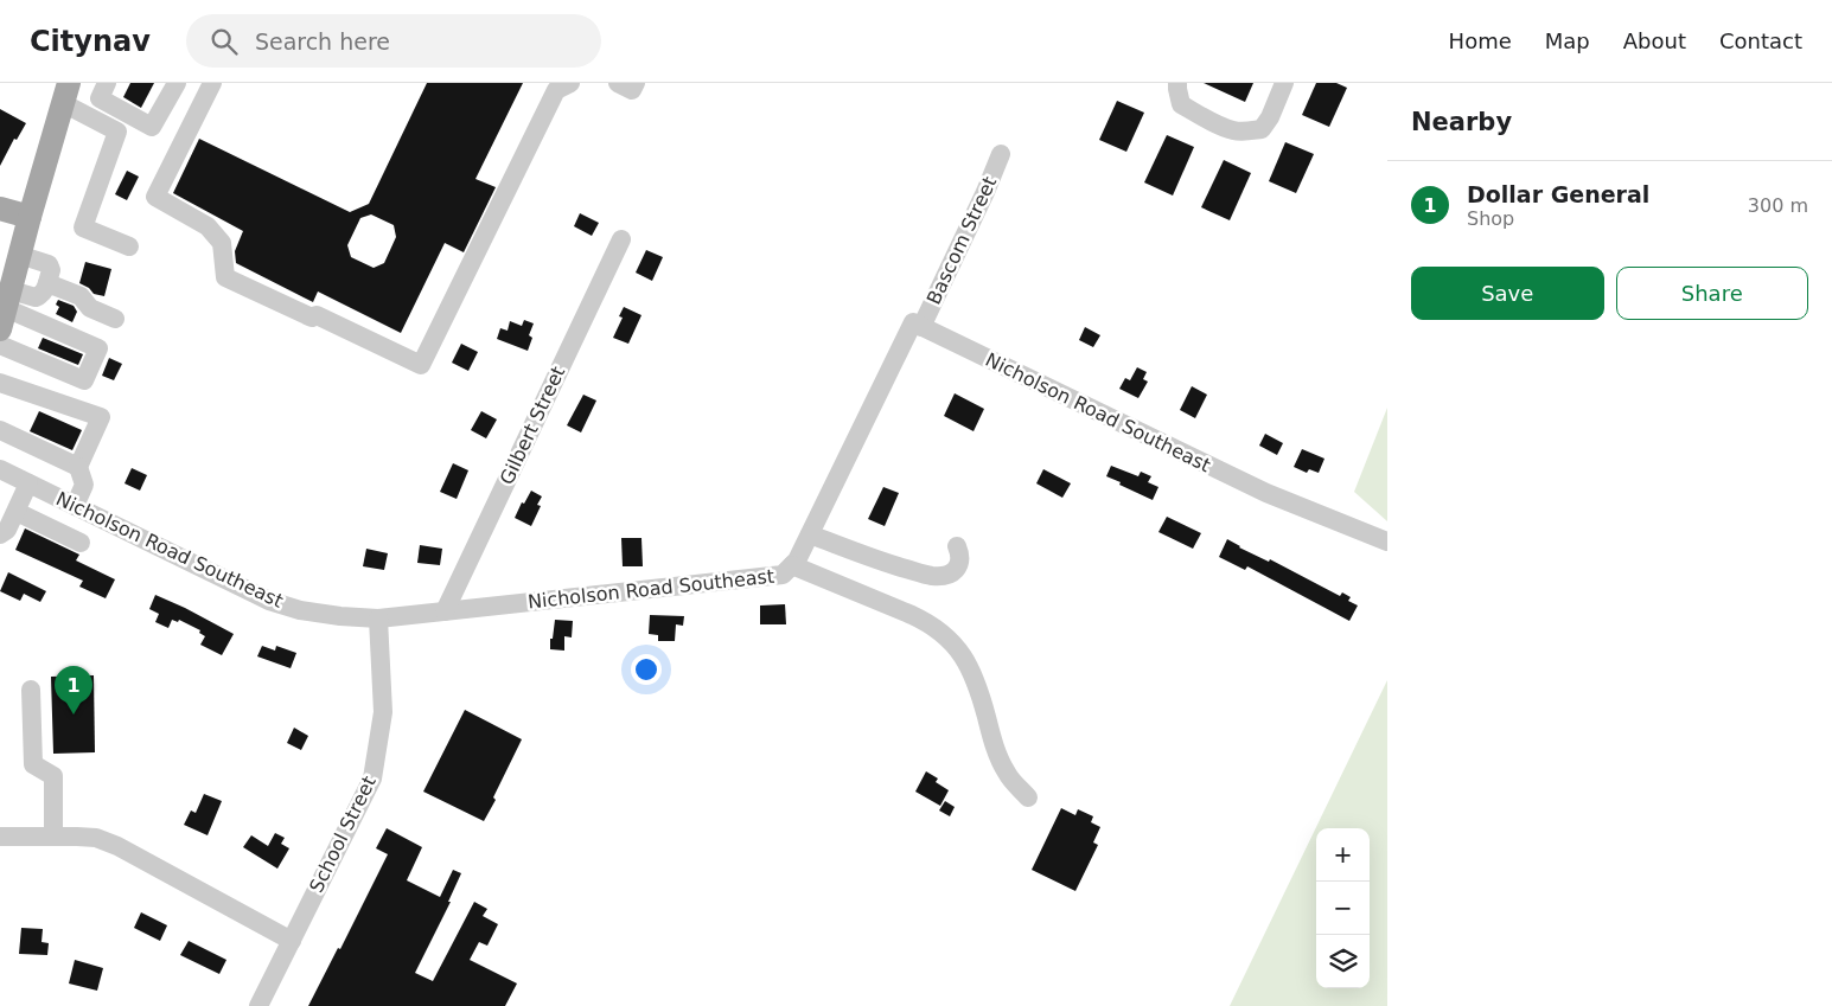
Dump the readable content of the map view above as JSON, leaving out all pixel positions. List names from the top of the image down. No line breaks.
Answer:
{"streets":{"street":["Bascom Street","Nicholson Road Southeast","Gilbert Street","School Street"]},"crossings":[["Bascom Street","Nicholson Road Southeast"],["Nicholson Road Southeast","Gilbert Street"],["Nicholson Road Southeast","School Street"]],"page":{"header":"Citynav","search":"Search here","nav":["Home","Map","About","Contact"],"heading":"Nearby","list":[{"mark":"1","name":"Dollar General","note":"Shop","value":"300 m"}],"buttons":["Save","Share"],"pins":"1","map_buttons":["+","−"]}}
